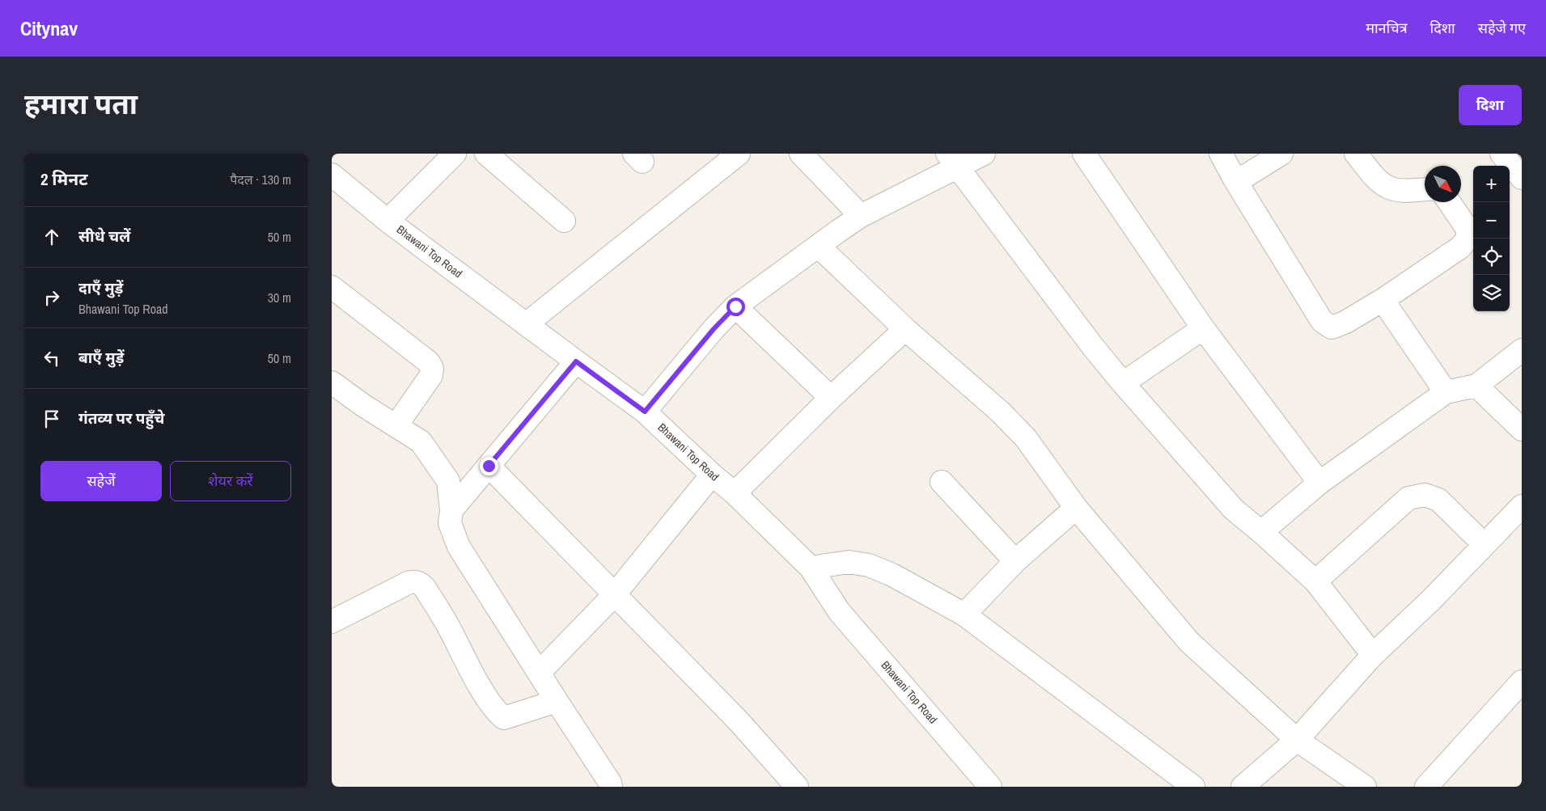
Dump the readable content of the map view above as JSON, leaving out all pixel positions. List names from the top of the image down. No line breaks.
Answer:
{"streets":{"street":["Bhawani Top Road"]},"north":"bottom right","page":{"header":"Citynav","nav":["मानचित्र","दिशा","सहेजे गए"],"title":"हमारा पता","buttons":["दिशा",["सहेजें","शेयर करें"]],"heading":["2 मिनट","पैदल · 130 m"],"map_buttons":["+","−"],"list":[["सीधे चलें","50 m"],["दाएँ मुड़ें","Bhawani Top Road","30 m"],["बाएँ मुड़ें","50 m"],"गंतव्य पर पहुँचे"]}}
